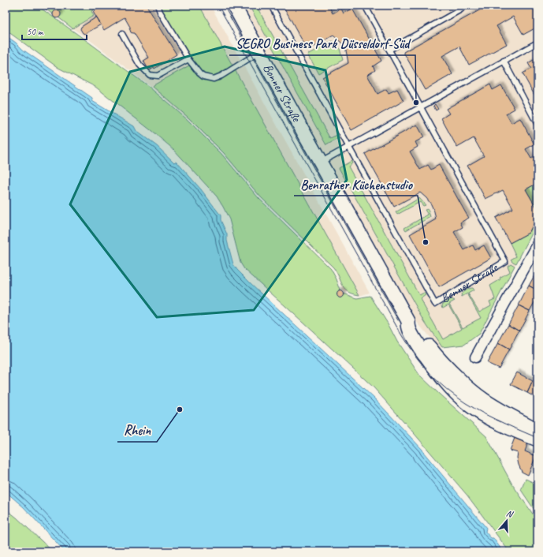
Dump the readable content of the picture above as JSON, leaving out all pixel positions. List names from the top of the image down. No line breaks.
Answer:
{"streets":{"main road":["Bonner Straße"]},"places":["SEGRO Business Park Düsseldorf-Süd","Benrather Küchenstudio","Rhein"],"scale_bar":"50 m","north":"top"}
